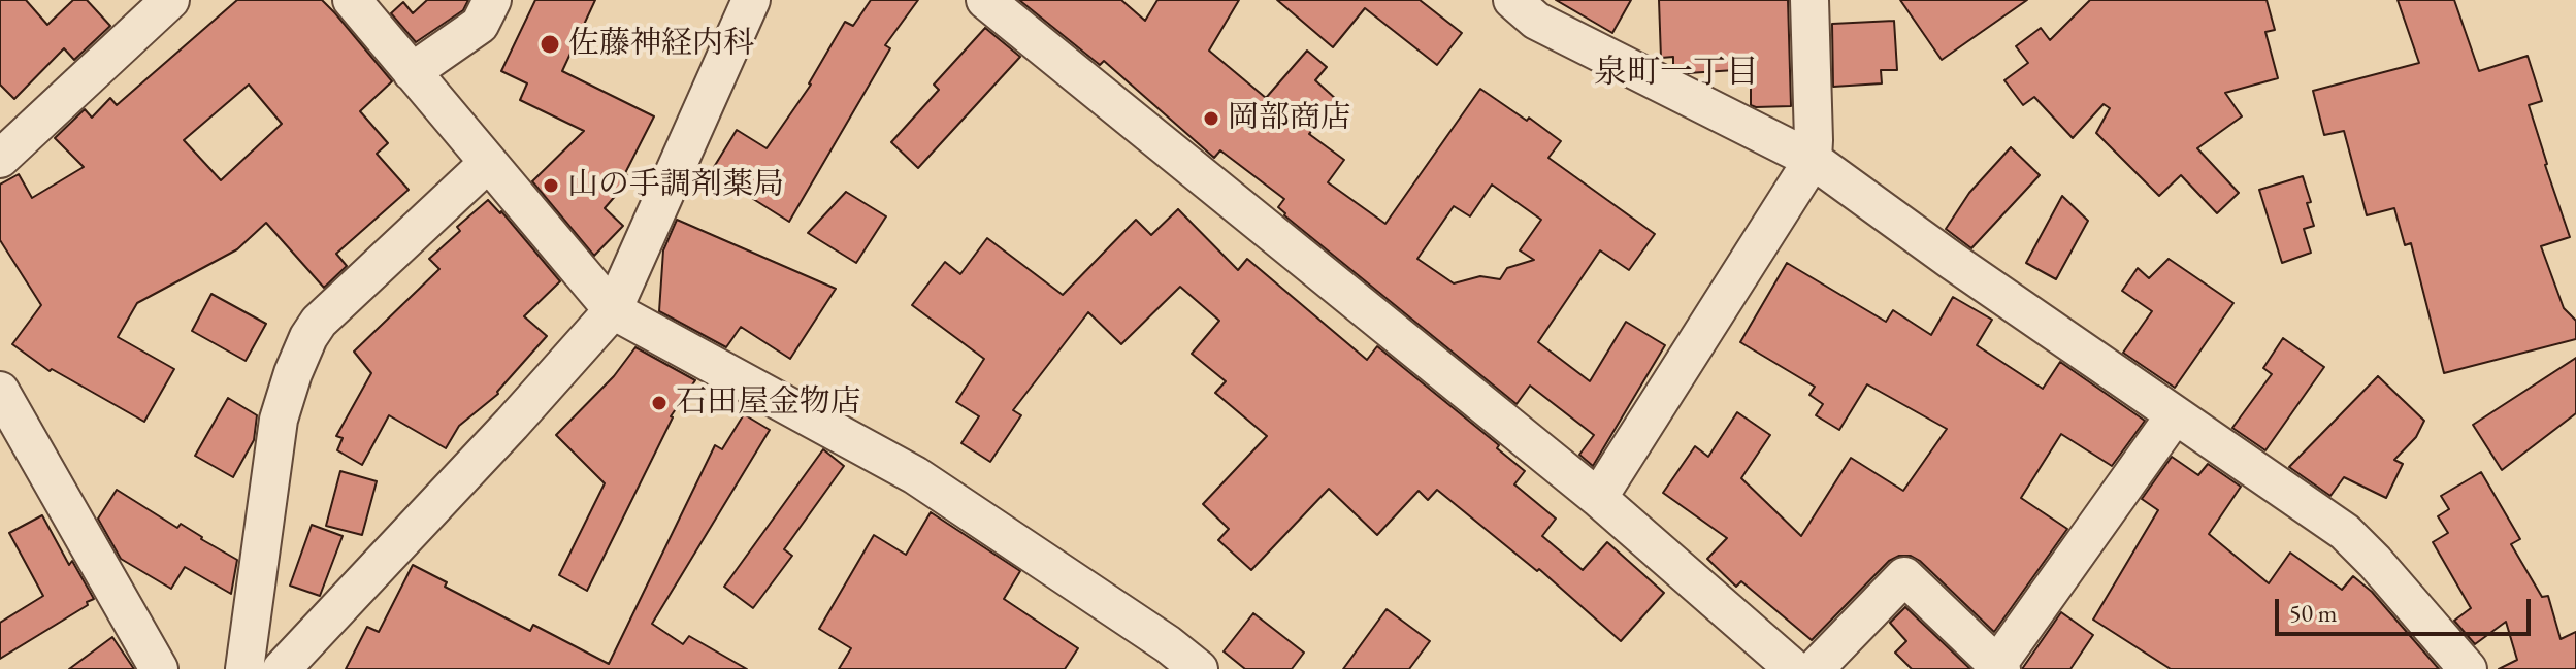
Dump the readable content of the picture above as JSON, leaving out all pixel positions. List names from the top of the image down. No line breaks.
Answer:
{"districts":["泉町一丁目"],"places":["佐藤神経内科","岡部商店","山の手調剤薬局","石田屋金物店"],"scale_bar":"50 m"}
